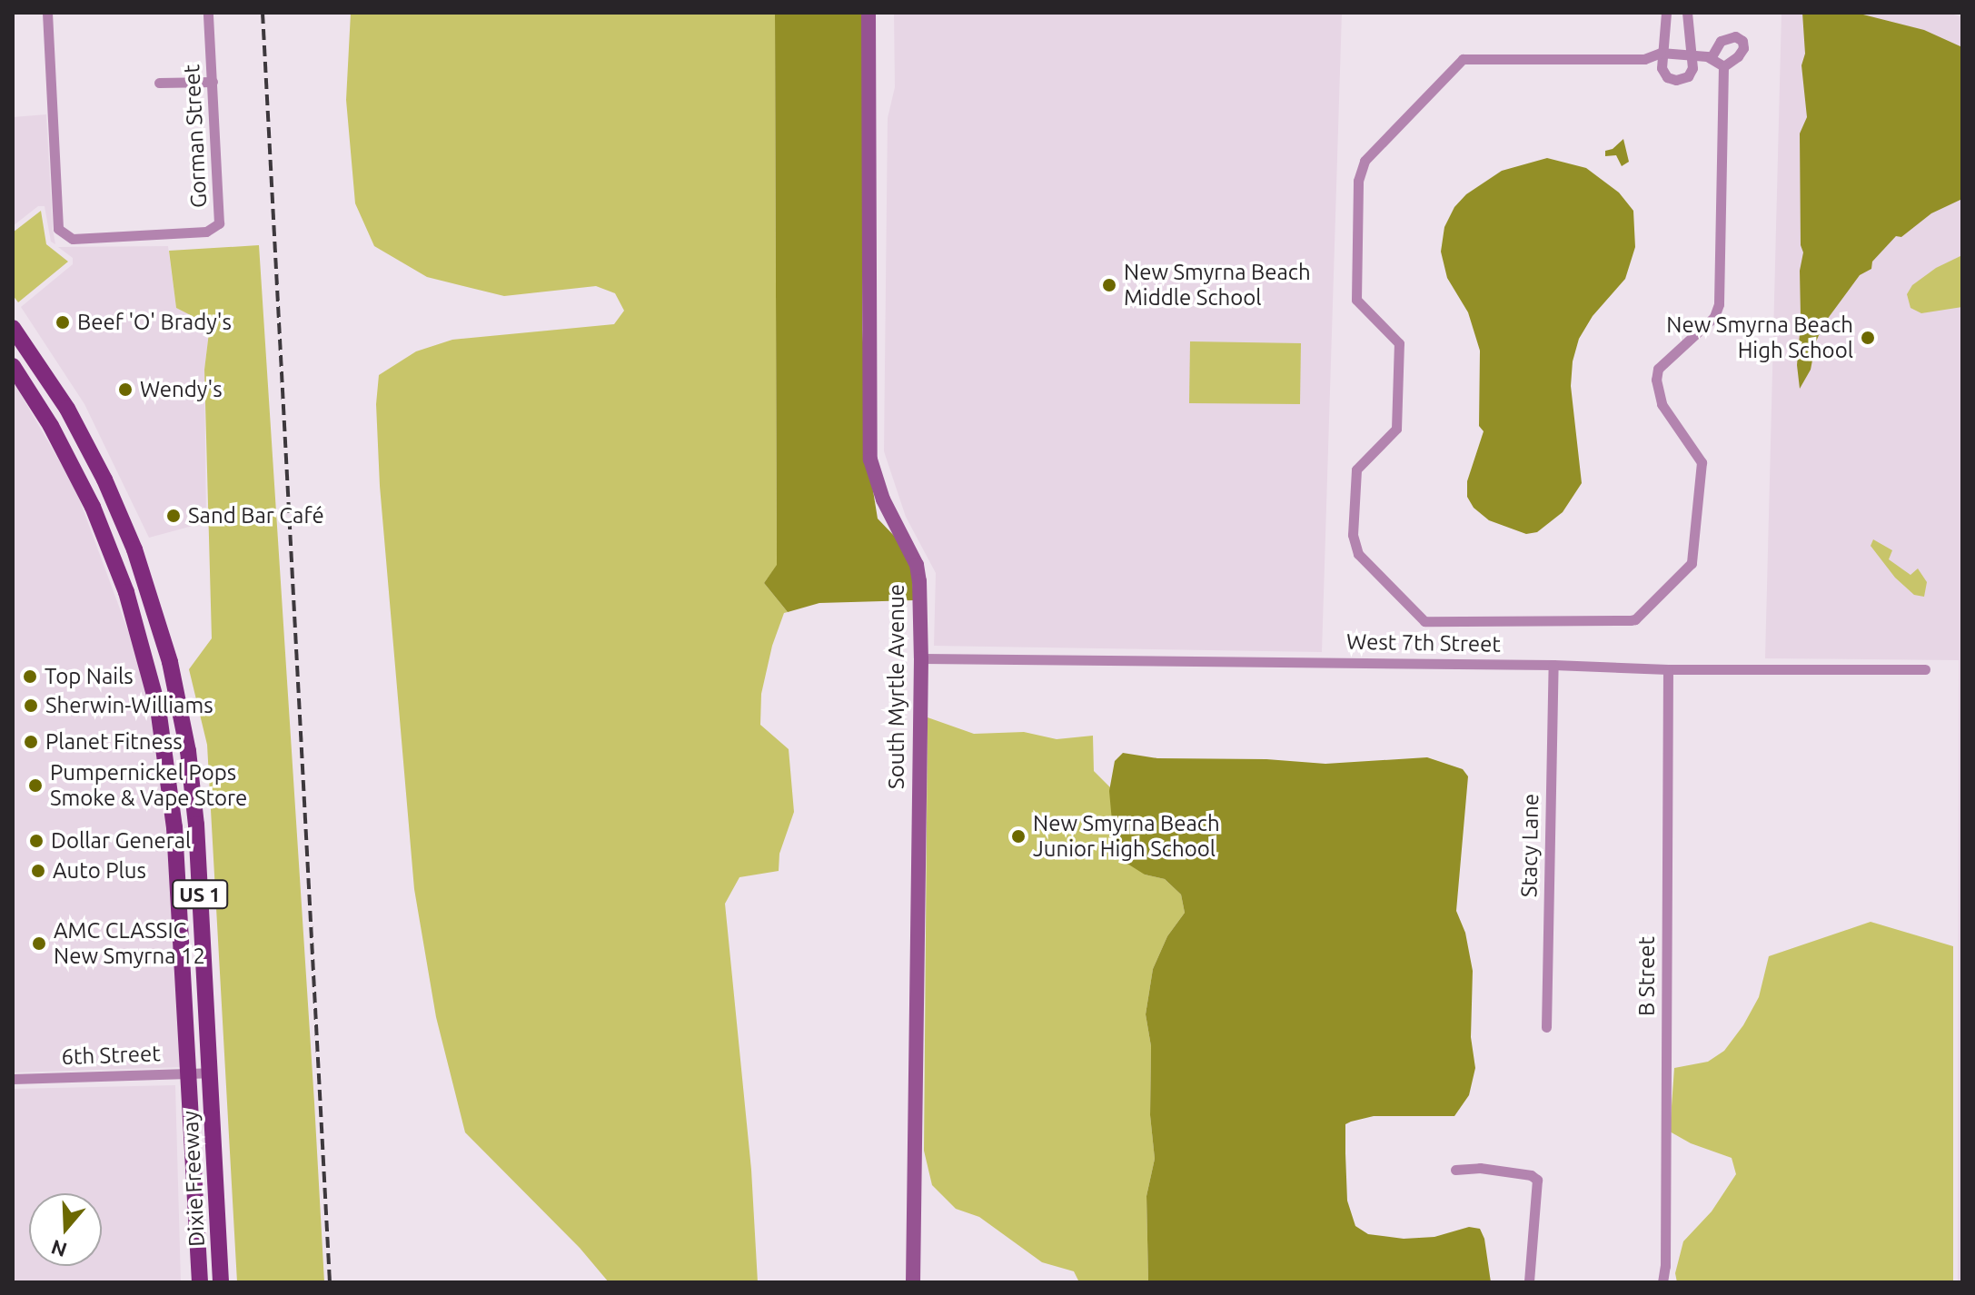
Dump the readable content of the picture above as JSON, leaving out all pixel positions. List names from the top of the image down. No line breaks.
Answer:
{"streets":{"main road":["US 1","Dixie Freeway"],"street":["Gorman Street","West 7th Street","South Myrtle Avenue","Stacy Lane","B Street","6th Street"]},"crossings":[["West 7th Street","South Myrtle Avenue"],["West 7th Street","Stacy Lane"],["West 7th Street","B Street"],["US 1","6th Street"],["US 1","Dixie Freeway"],["6th Street","Dixie Freeway"]],"places":["New Smyrna Beach Middle School","Beef 'O' Brady's","New Smyrna Beach High School","Wendy's","Sand Bar Café","Top Nails","Sherwin-Williams","Planet Fitness","Pumpernickel Pops Smoke & Vape Store","New Smyrna Beach Junior High School","Dollar General","Auto Plus","AMC CLASSIC New Smyrna 12"],"north":"bottom"}
